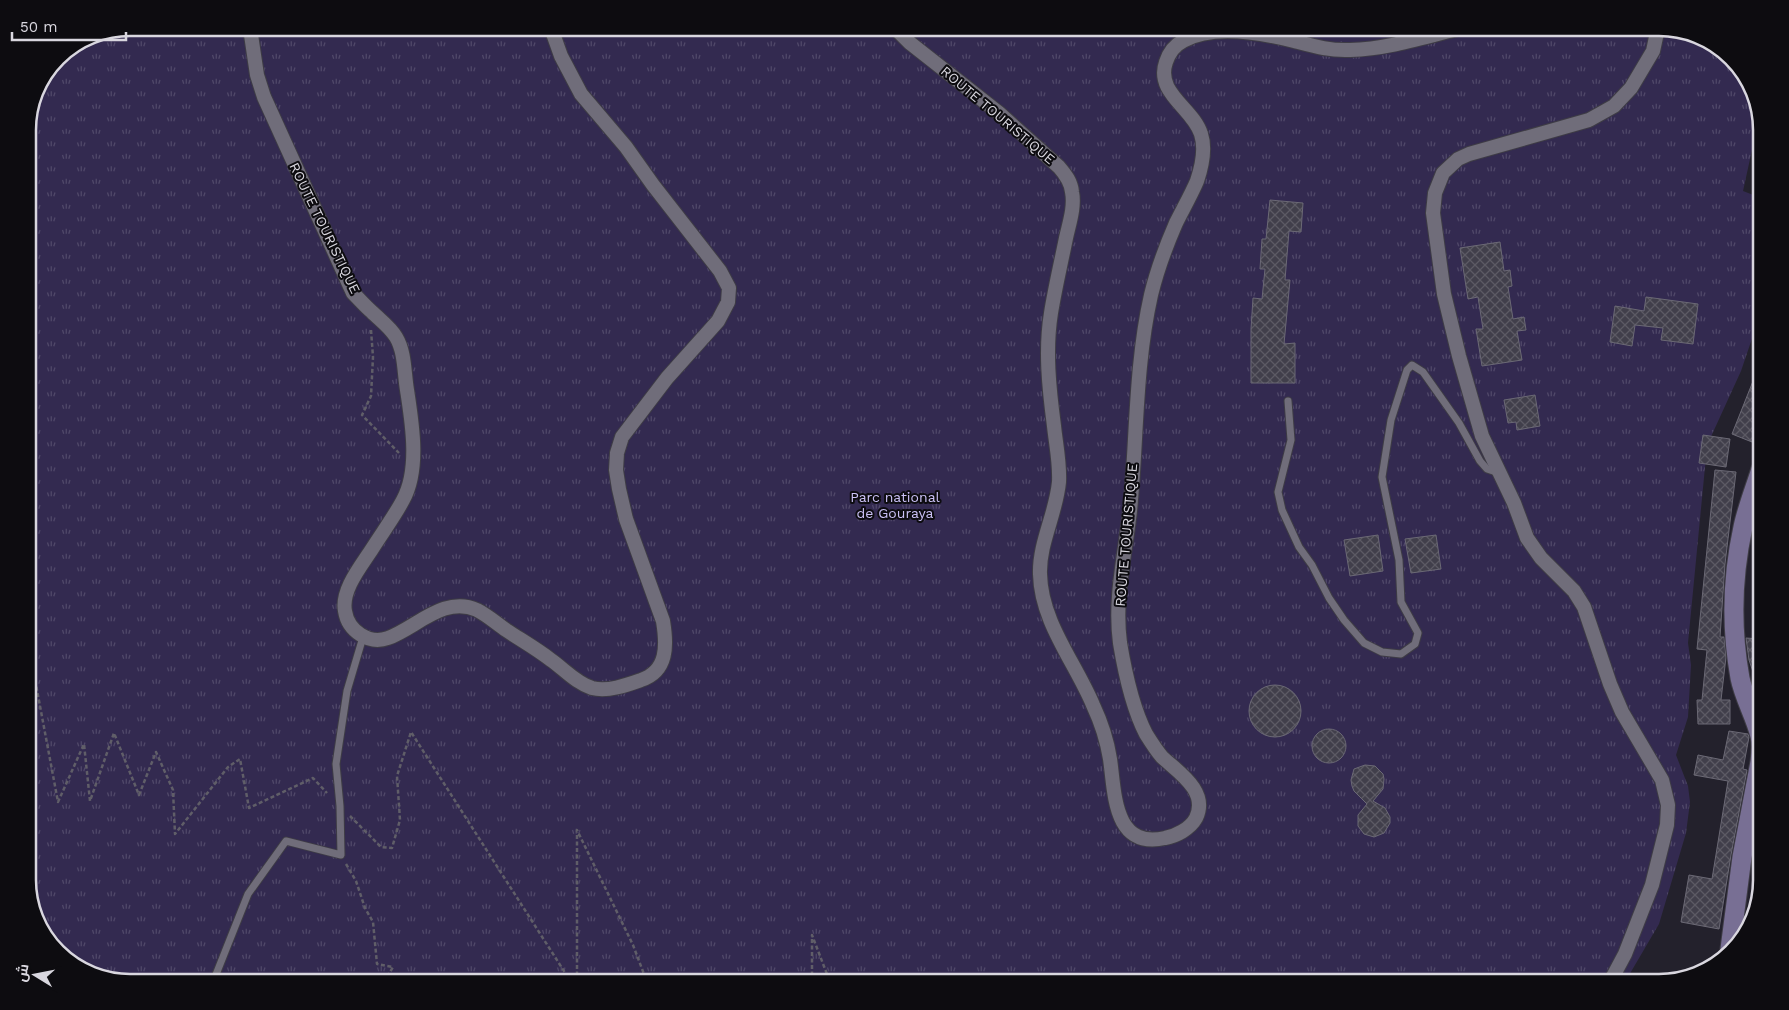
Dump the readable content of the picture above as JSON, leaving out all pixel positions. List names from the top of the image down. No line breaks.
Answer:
{"streets":{"street":["ROUTE TOURISTIQUE"]},"parks":["Parc national de Gouraya"],"scale_bar":"50 m","north":"left"}
